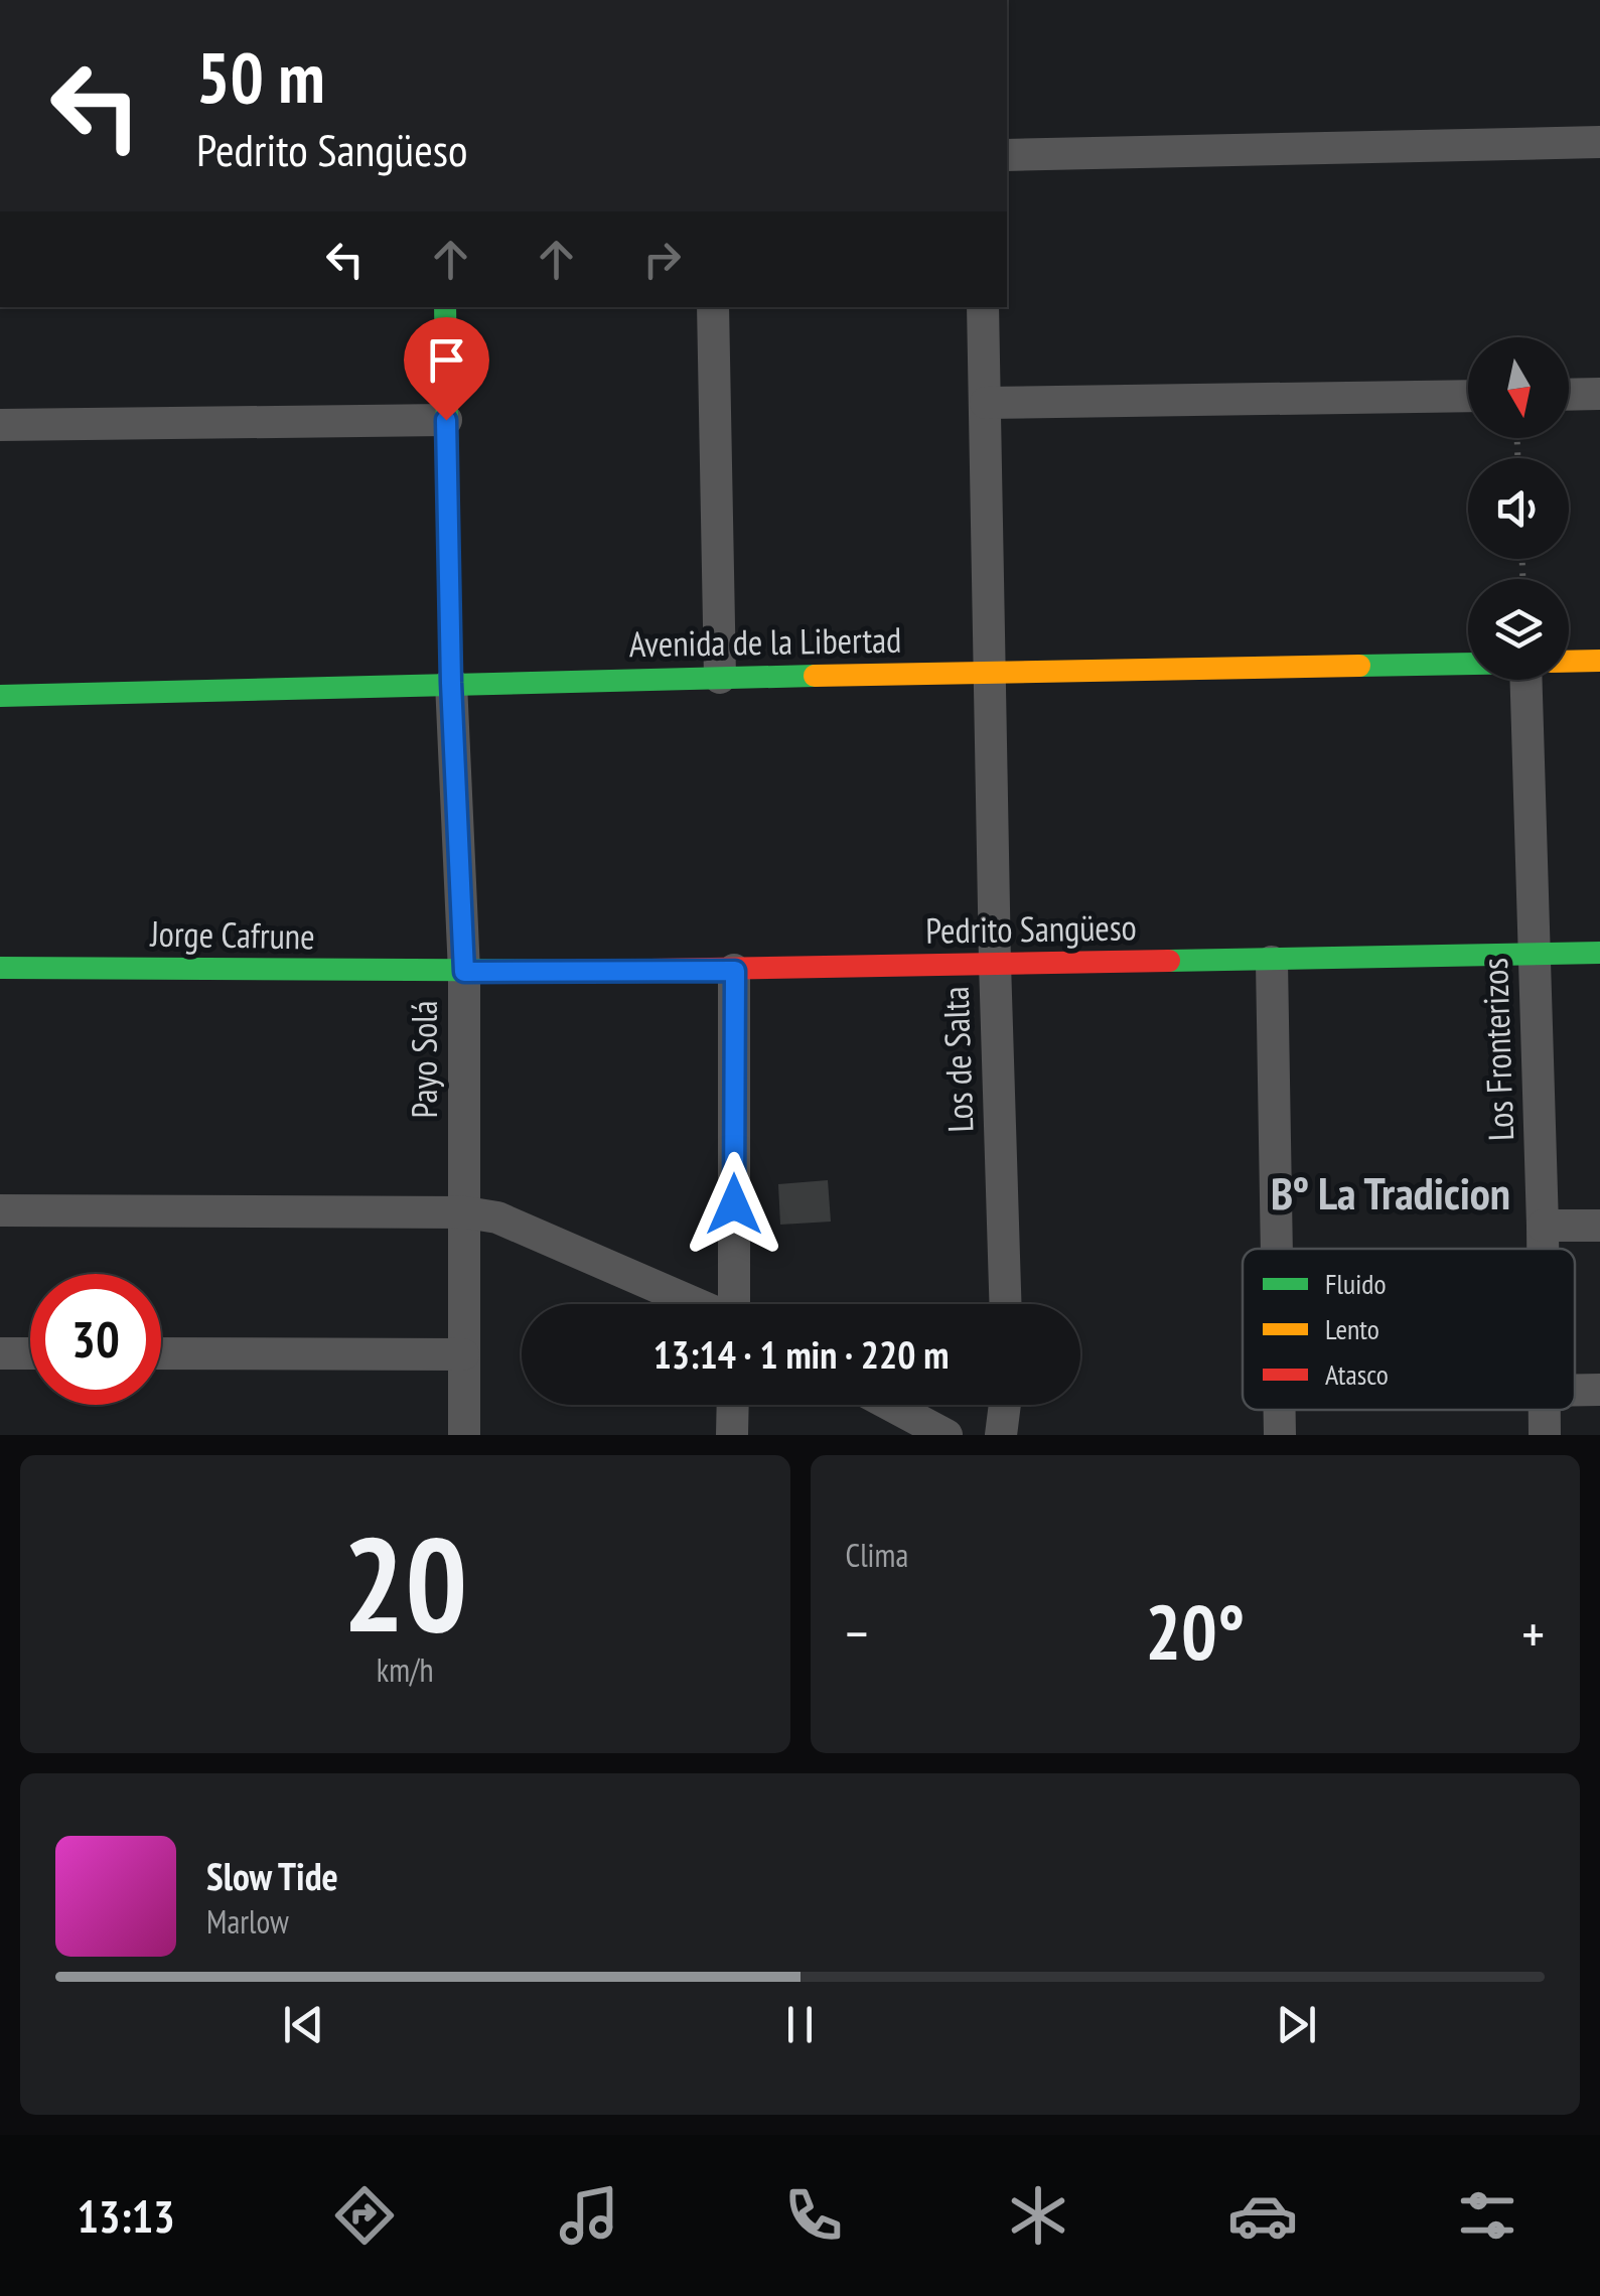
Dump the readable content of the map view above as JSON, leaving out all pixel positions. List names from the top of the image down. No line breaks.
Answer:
{"streets":{"street":["Avenida de la Libertad","Pedrito Sangüeso","Jorge Cafrune","Los Fronterizos","Payo Solá","Los de Salta"]},"crossings":[["Avenida de la Libertad","Payo Solá"],["Avenida de la Libertad","Los de Salta"],["Pedrito Sangüeso","Jorge Cafrune"],["Pedrito Sangüeso","Los Fronterizos"],["Pedrito Sangüeso","Payo Solá"],["Pedrito Sangüeso","Los de Salta"],["Jorge Cafrune","Payo Solá"]],"districts":["Bº La Tradicion"],"legend":["Fluido","Lento","Atasco"],"north":"bottom","page":{"turn":["50 m","Pedrito Sangüeso"],"limit":"30","trip":"13:14 · 1 min · 220 m","tile":[["20","km/h"],"Clima"],"heat":["−","20°","+"],"song":["Slow Tide","Marlow"],"tabs":"13:13"}}
